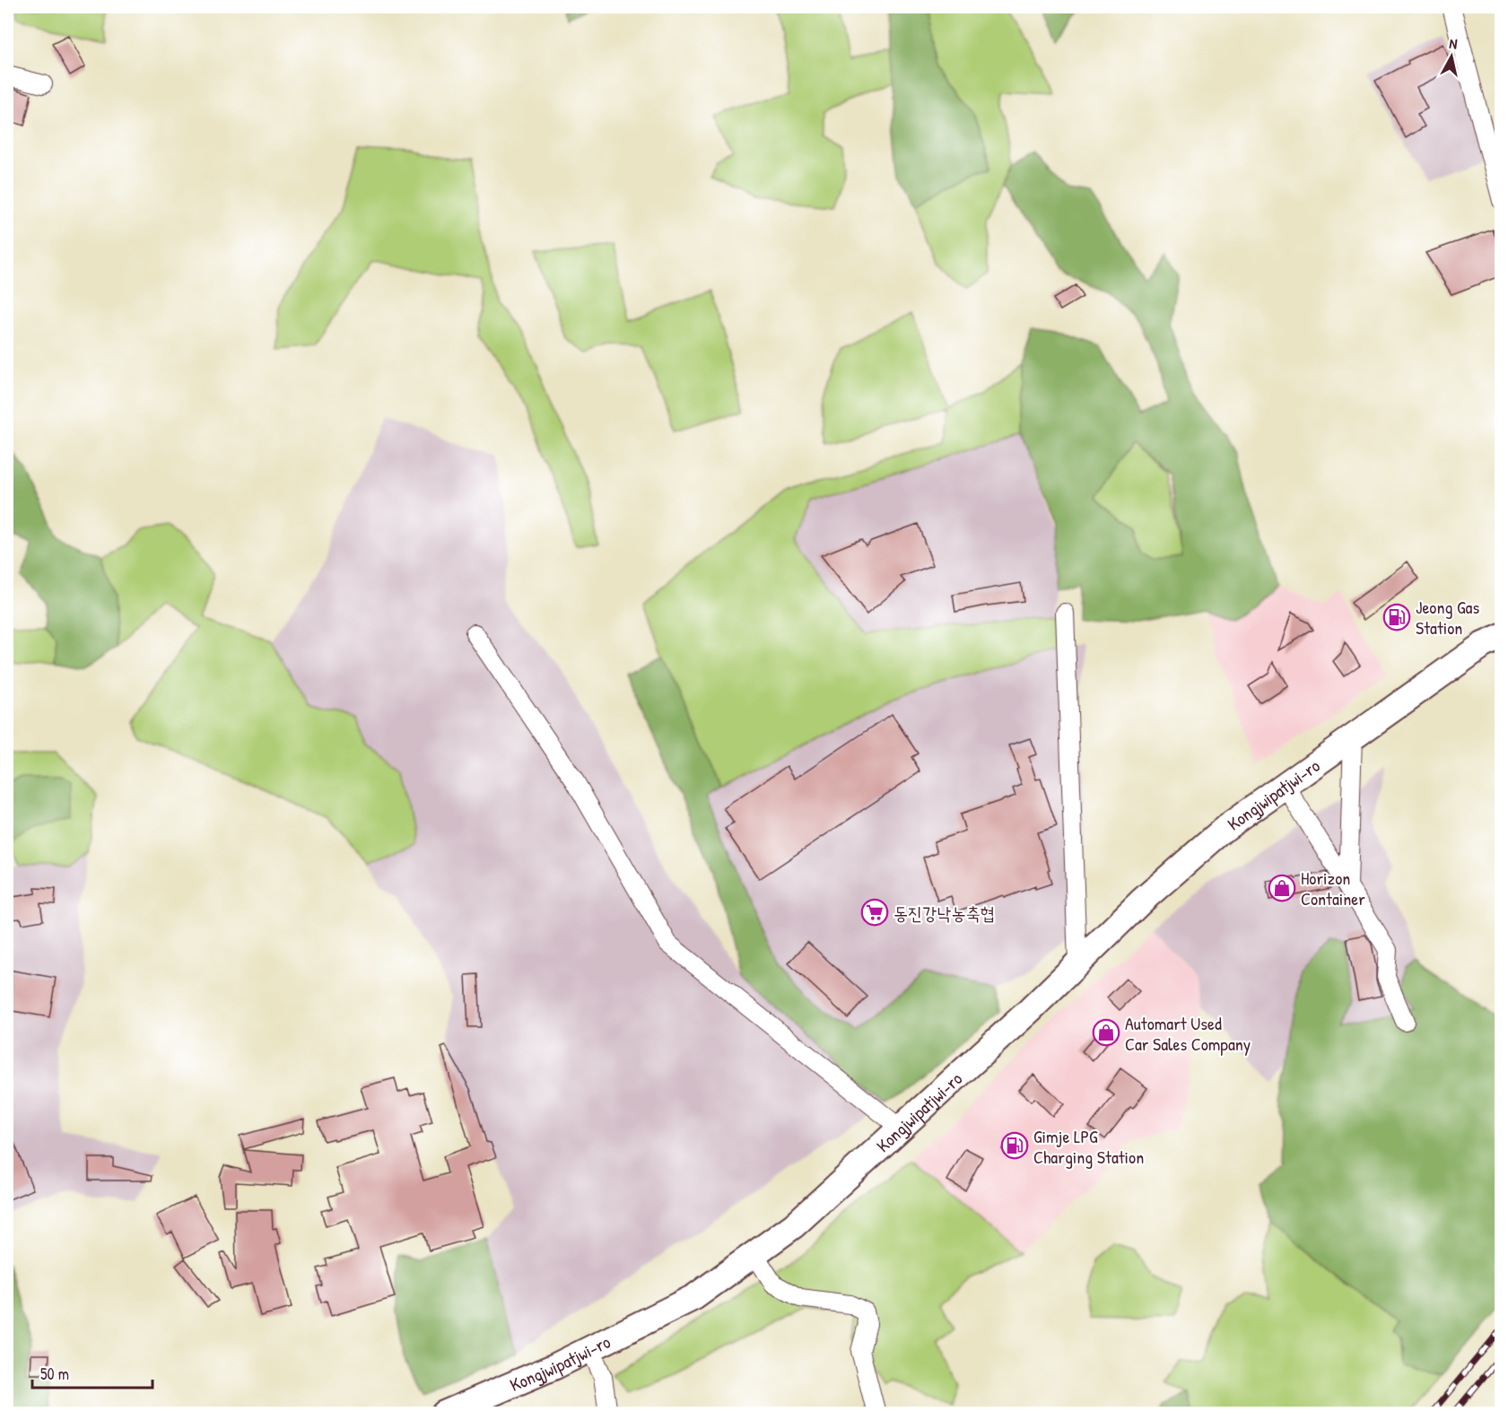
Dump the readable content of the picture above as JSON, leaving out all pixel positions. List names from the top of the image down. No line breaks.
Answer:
{"streets":{"main road":["Kongjwipatjwi-ro"]},"places":{"fuel station":["Jeong Gas Station","Gimje LPG Charging Station"],"shop":["Horizon Container","Automart Used Car Sales Company"],"supermarket":["동진강낙농축협"]},"scale_bar":"50 m","north":"top"}
